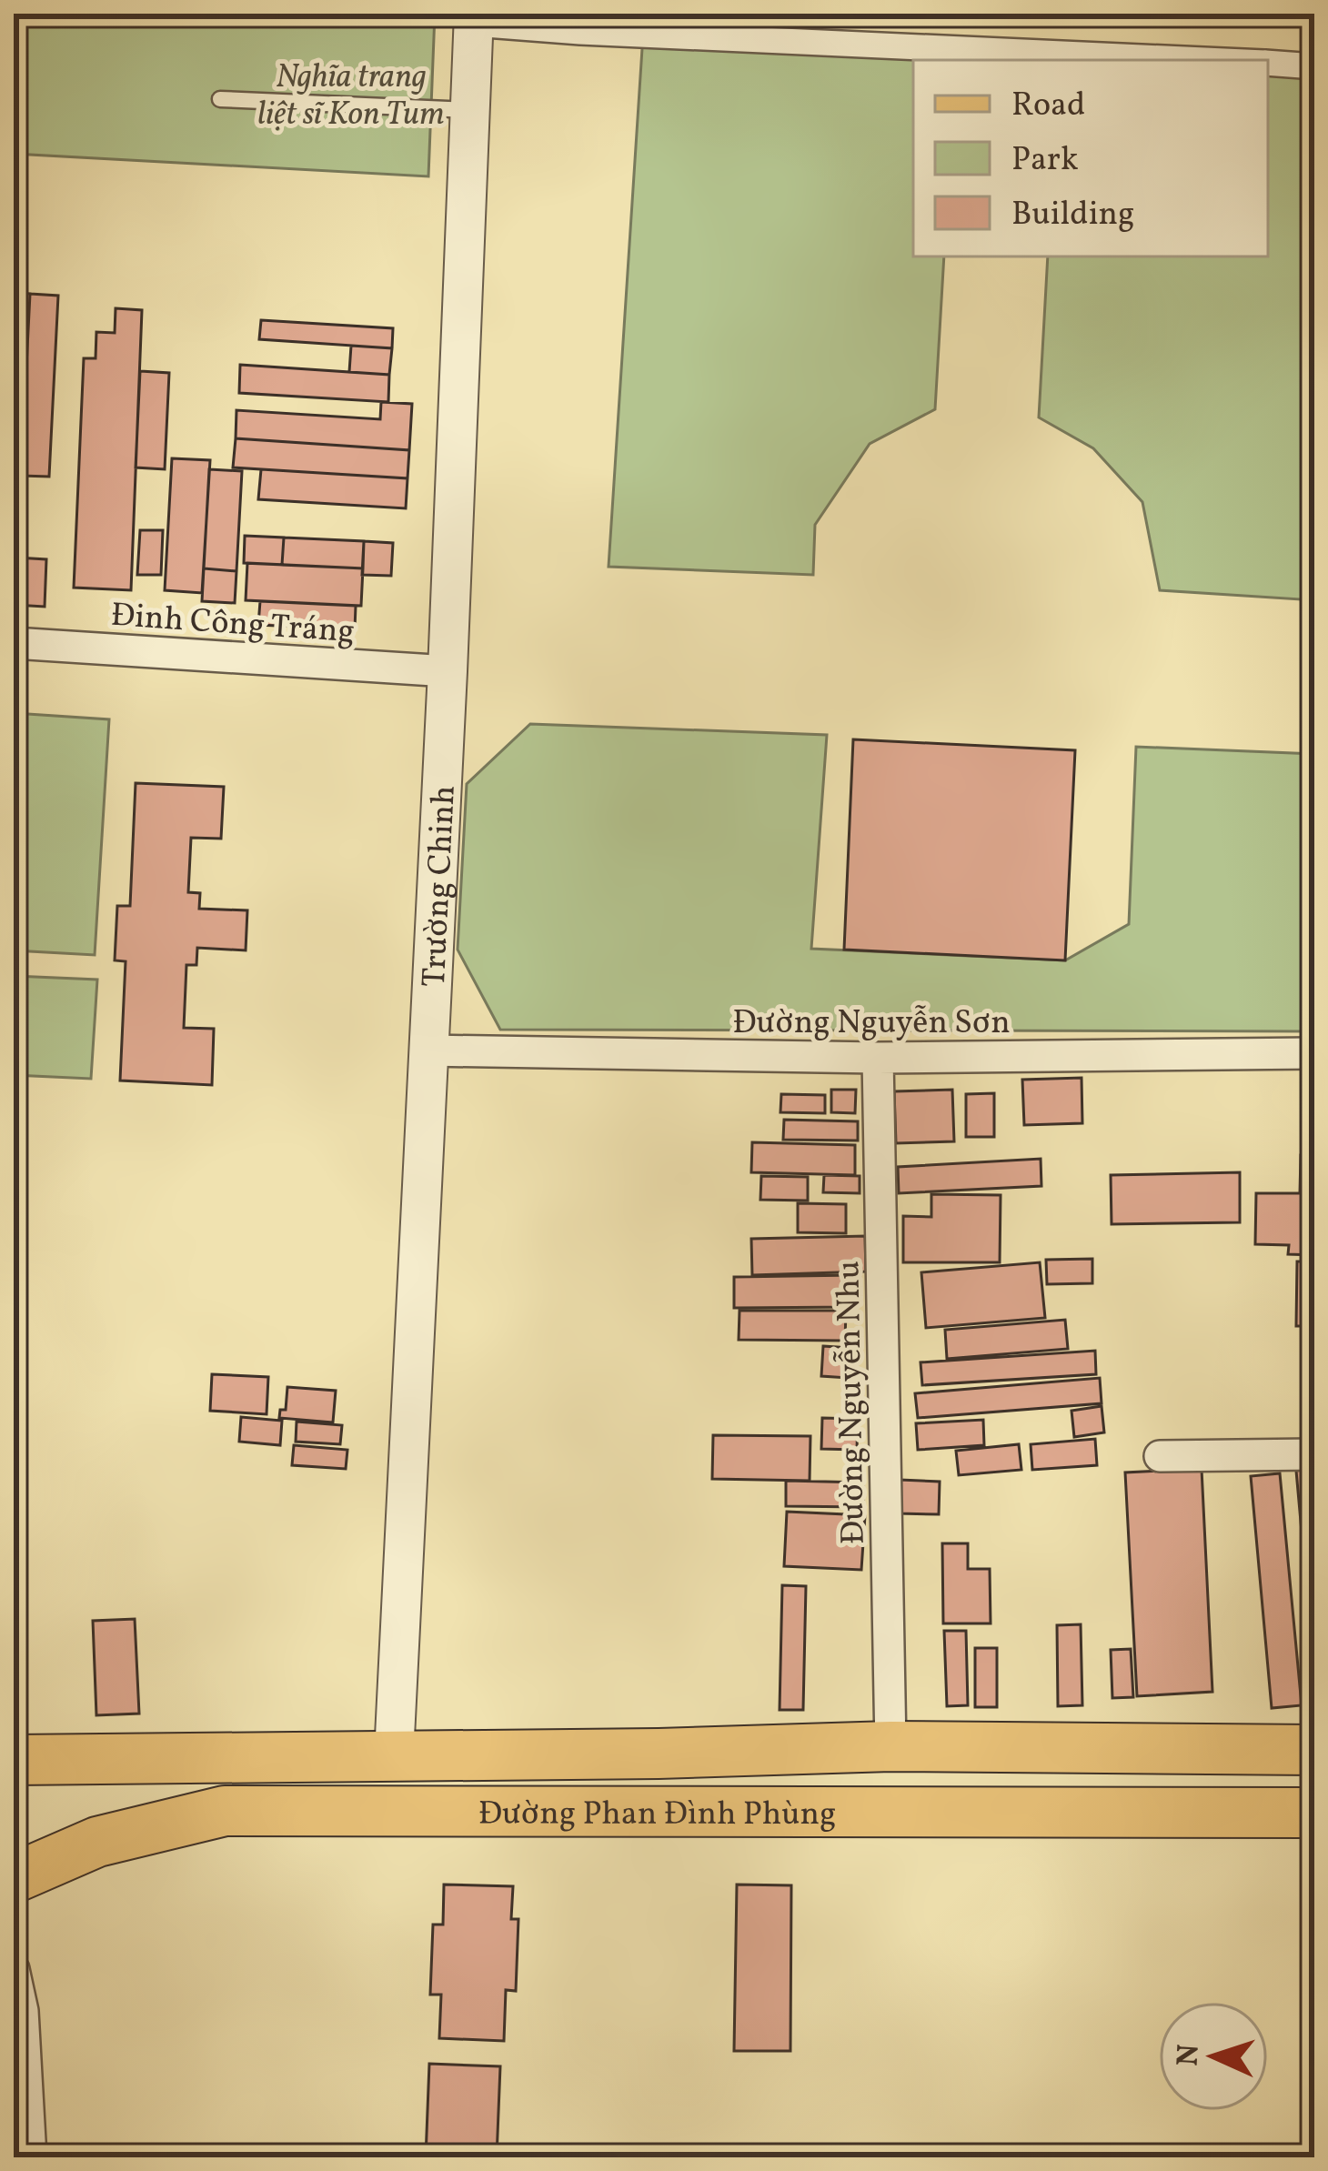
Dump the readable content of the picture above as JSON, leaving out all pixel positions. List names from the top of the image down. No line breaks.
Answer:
{"streets":{"main road":["Đường Phan Đình Phùng"],"street":["Đinh Công Tráng","Trường Chinh","Đường Nguyễn Sơn","Đường Nguyễn Nhu"]},"crossings":[["Đinh Công Tráng","Trường Chinh"],["Trường Chinh","Đường Nguyễn Sơn"],["Trường Chinh","Đường Phan Đình Phùng"],["Đường Nguyễn Sơn","Đường Nguyễn Nhu"],["Đường Nguyễn Nhu","Đường Phan Đình Phùng"]],"parks":["Nghĩa trang liệt sĩ Kon Tum"],"legend":["Road","Park","Building"],"north":"left"}
